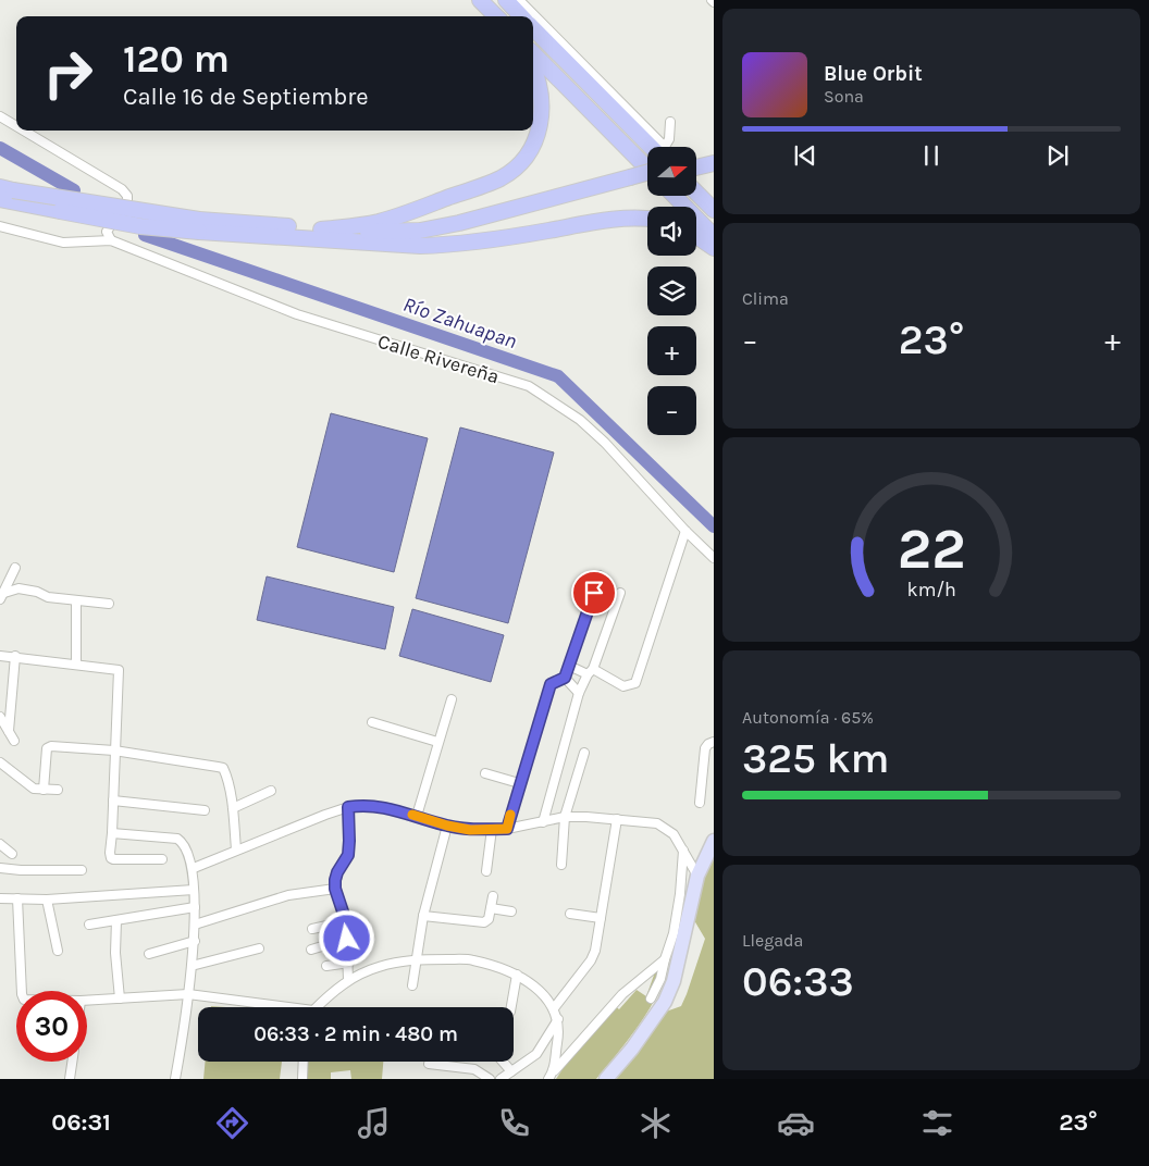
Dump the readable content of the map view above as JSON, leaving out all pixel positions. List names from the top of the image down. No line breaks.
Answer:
{"streets":{"street":["Calle Rivereña"]},"water":["Río Zahuapan"],"north":"right","page":{"turn":["120 m","Calle 16 de Septiembre"],"song":["Blue Orbit","Sona"],"map_buttons":["+","−"],"tile":["Clima",["Autonomía · 65%","325 km"],["Llegada","06:33"]],"heat":["−","23°","+"],"limit":"30","trip":"06:33 · 2 min · 480 m","tabs":["06:31","23°"],"gauge":["22","km/h"]}}
